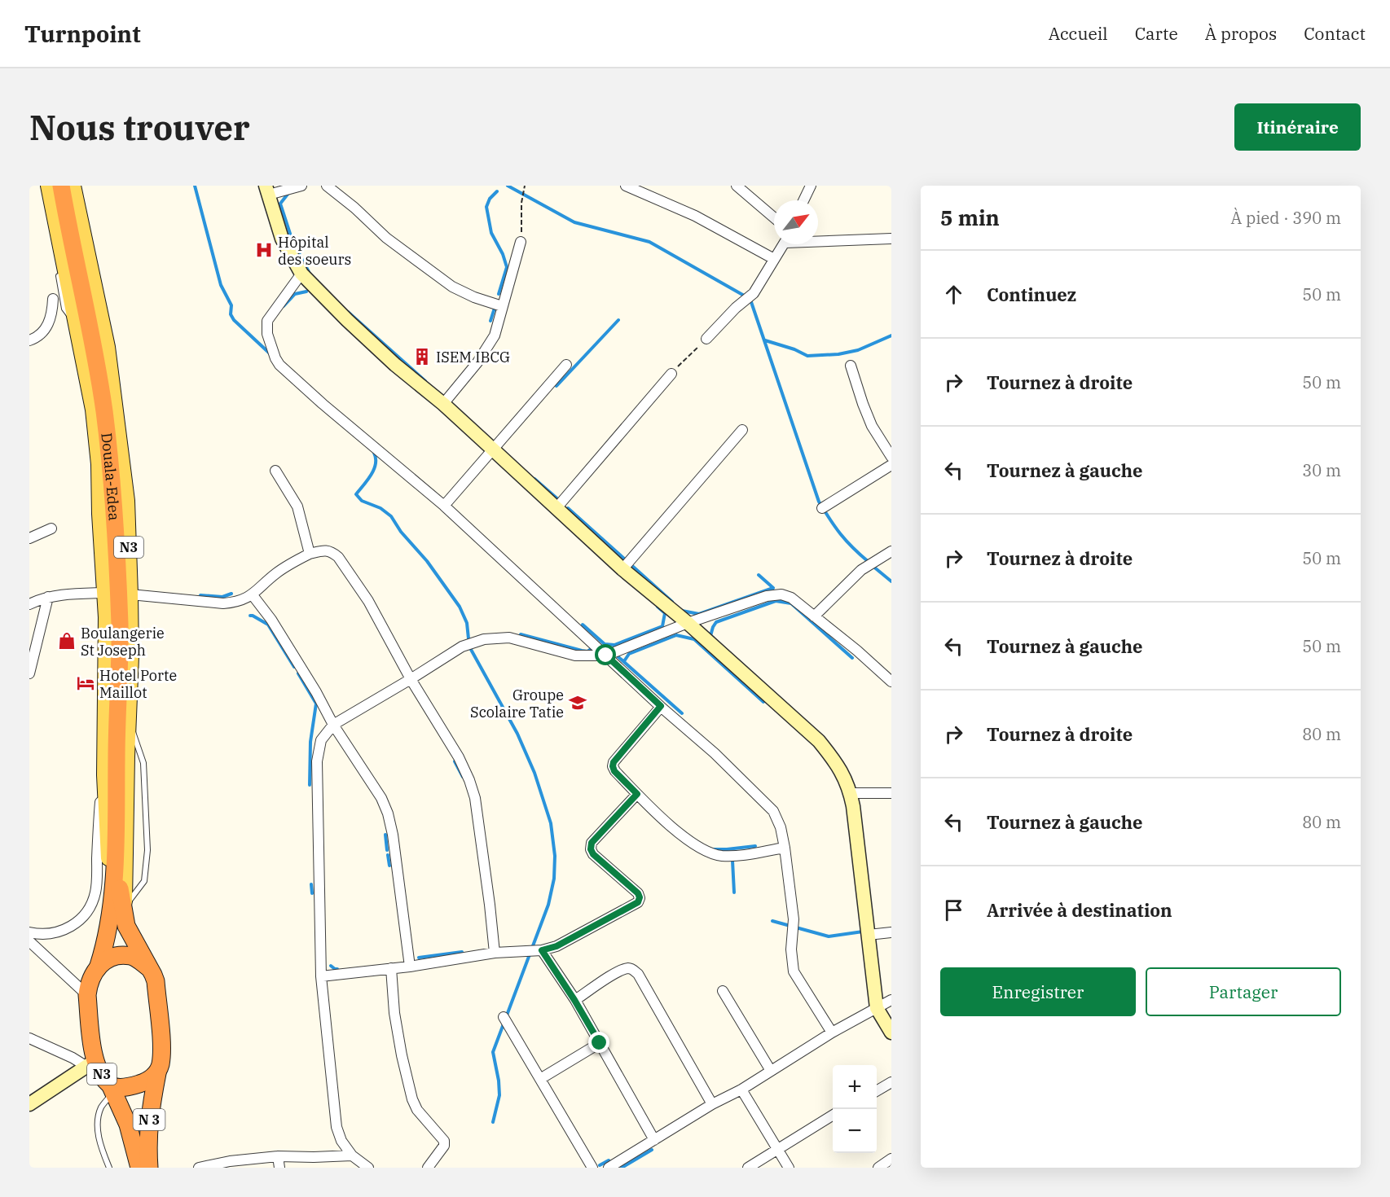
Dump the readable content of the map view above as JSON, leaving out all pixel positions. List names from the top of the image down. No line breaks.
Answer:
{"streets":{"highway":["Douala-Edea","N3","N 3"]},"crossings":[["Douala-Edea","N3"],["N3","N 3"]],"places":{"hospital":["Hôpital des soeurs"],"building":["ISEM IBCG"],"shop":["Boulangerie St Joseph"],"hotel":["Hotel Porte Maillot"],"school or university":["Groupe Scolaire Tatie"]},"north":"top right","page":{"header":"Turnpoint","nav":["Accueil","Carte","À propos","Contact"],"buttons":["Itinéraire",["Enregistrer","Partager"]],"title":"Nous trouver","heading":["5 min","À pied · 390 m"],"list":[["Continuez","50 m"],["Tournez à droite","50 m"],["Tournez à gauche","30 m"],["Tournez à droite","50 m"],["Tournez à gauche","50 m"],["Tournez à droite","80 m"],["Tournez à gauche","80 m"],"Arrivée à destination"],"map_buttons":["+","−"]}}
